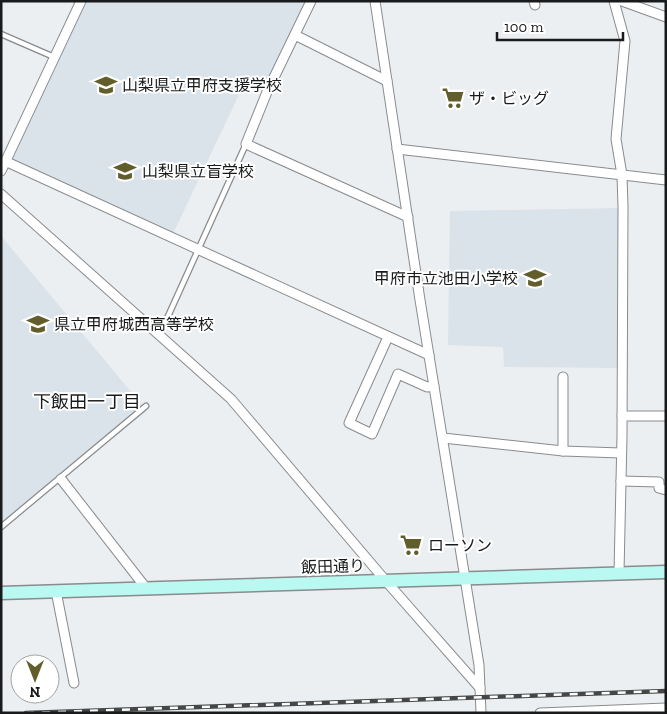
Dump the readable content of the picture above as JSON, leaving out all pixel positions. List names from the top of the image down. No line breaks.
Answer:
{"streets":{"main road":["飯田通り"]},"districts":["下飯田一丁目"],"places":{"school or university":["山梨県立甲府支援学校","山梨県立盲学校","甲府市立池田小学校","県立甲府城西高等学校"],"supermarket":["ザ・ビッグ","ローソン"]},"scale_bar":"100 m","north":"bottom"}
